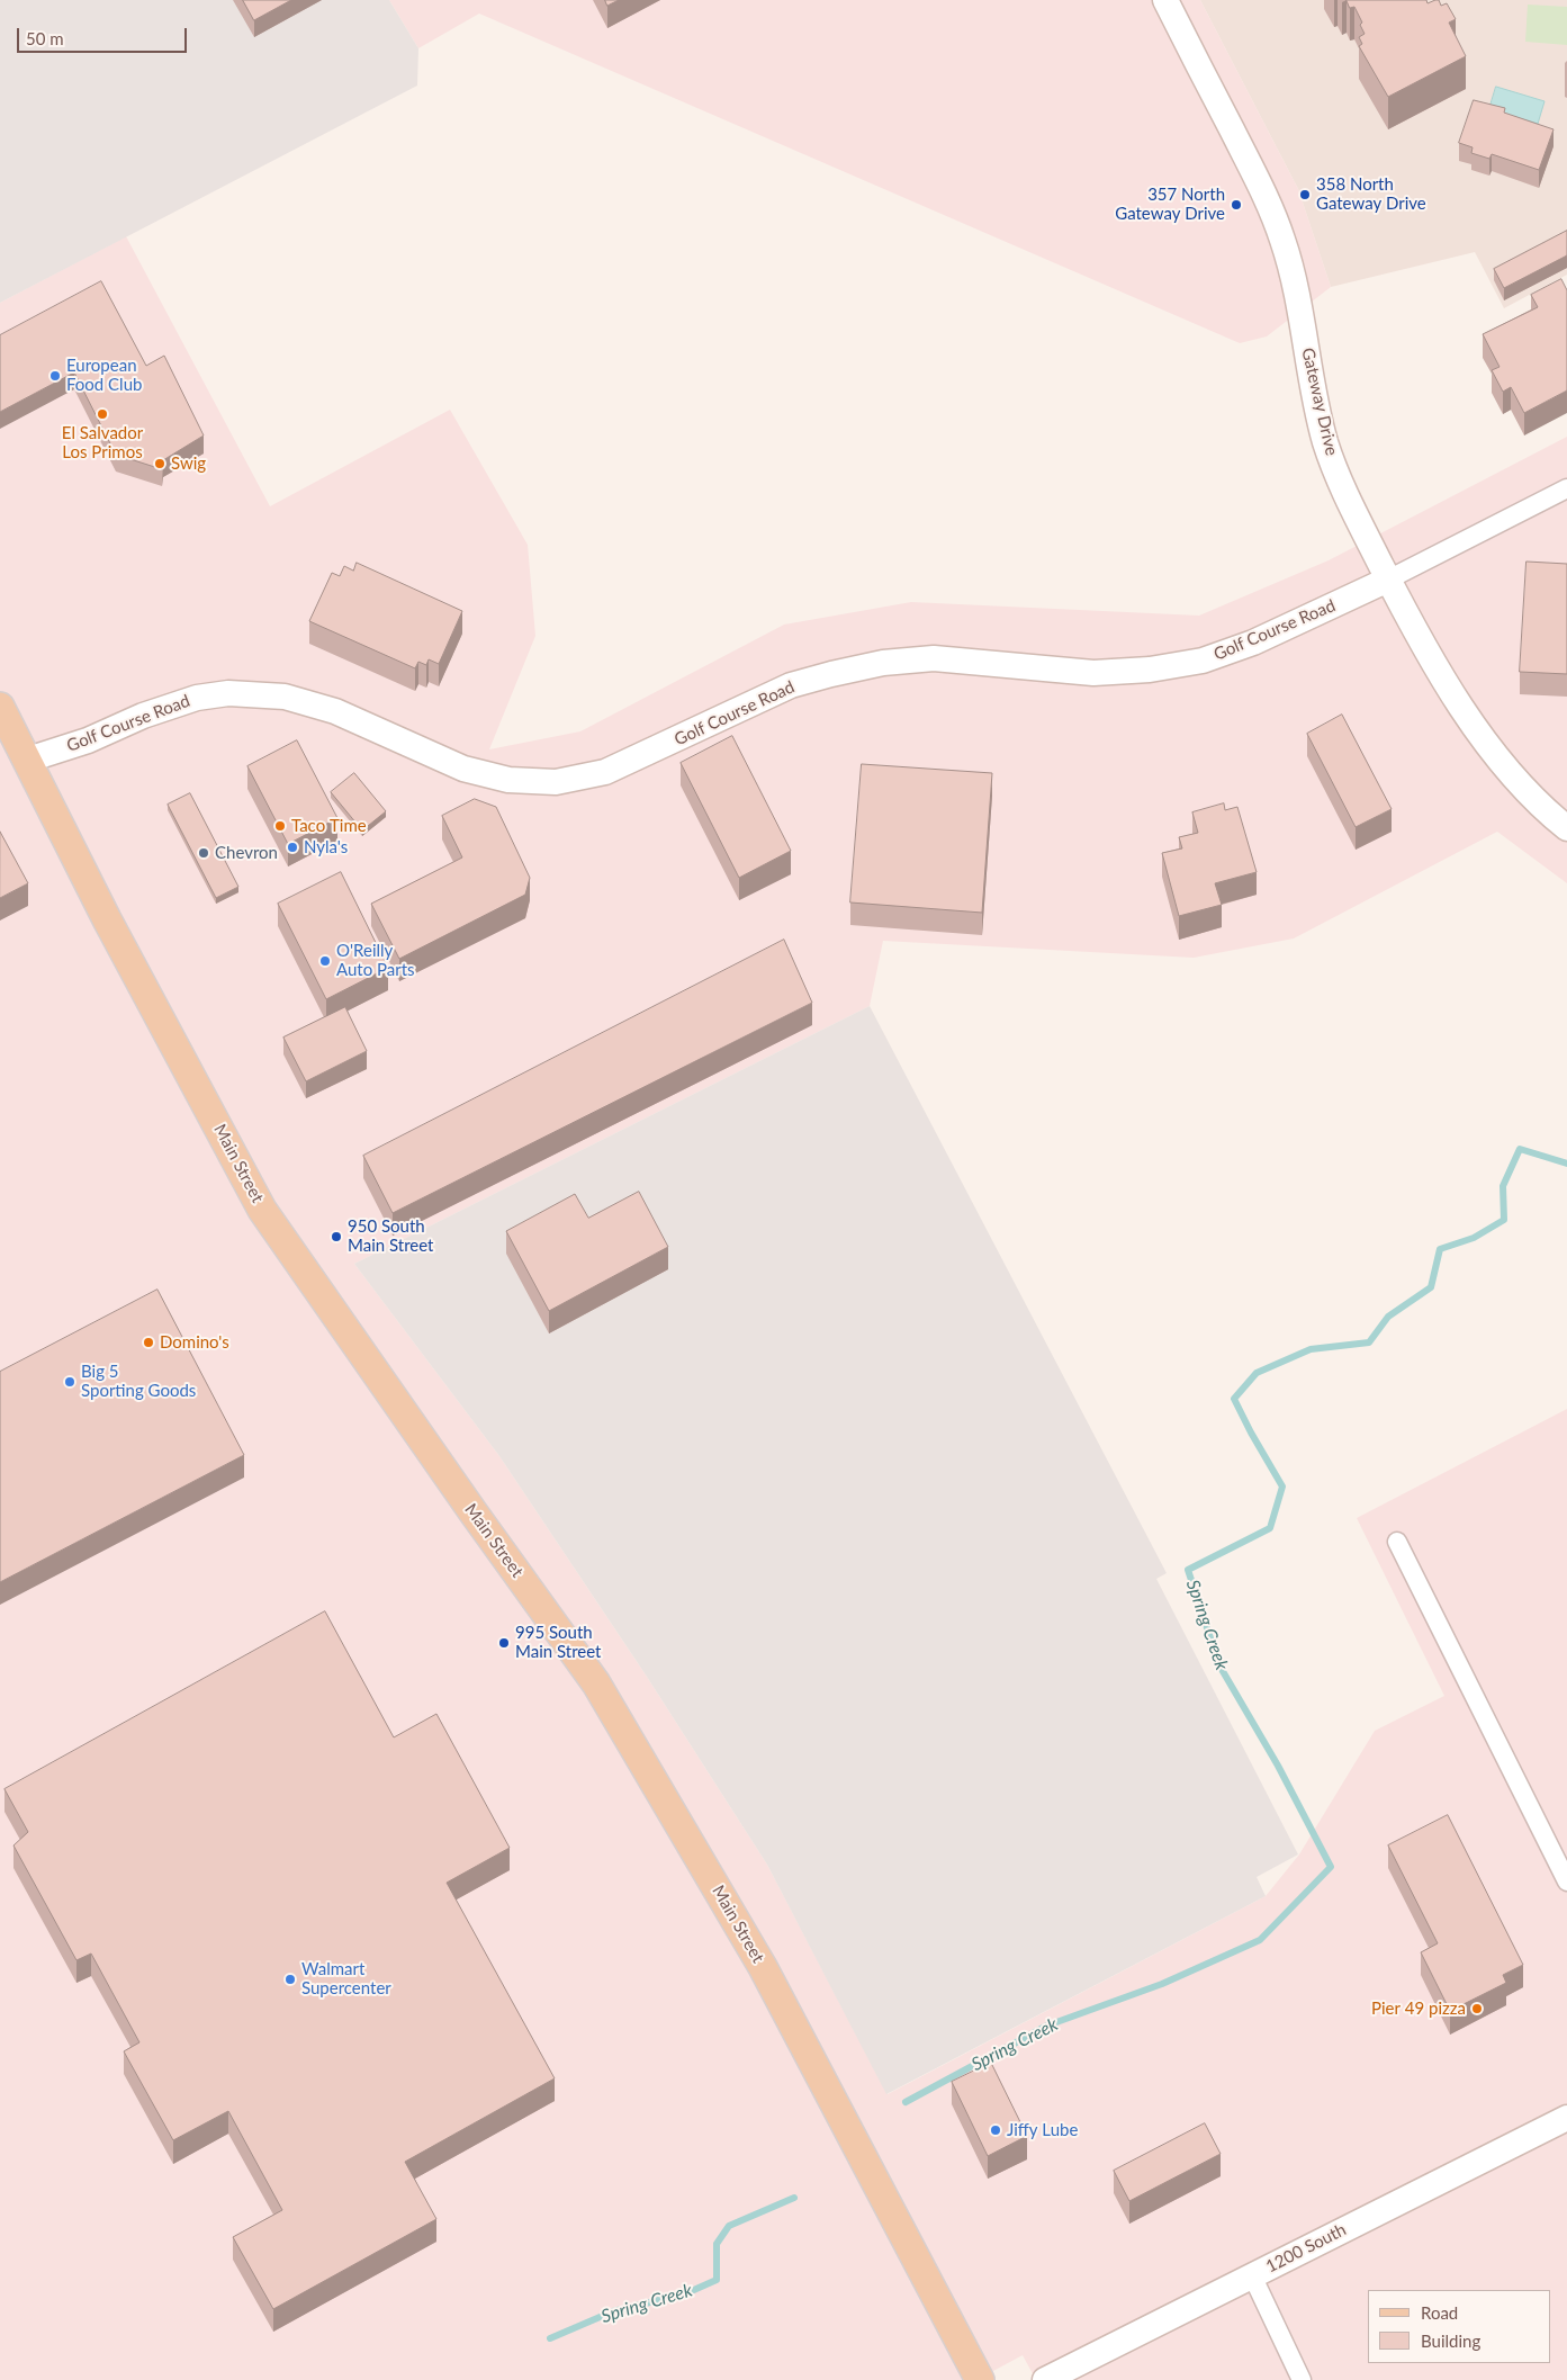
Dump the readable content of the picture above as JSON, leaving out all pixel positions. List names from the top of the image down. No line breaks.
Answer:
{"streets":{"main road":["Gateway Drive","Golf Course Road","Main Street","1200 South"]},"crossings":[["Gateway Drive","Golf Course Road"],["Golf Course Road","Main Street"]],"water":["Spring Creek"],"places":["358 North Gateway Drive","357 North Gateway Drive","European Food Club","El Salvador Los Primos","Swig","Taco Time","Nyla's","Chevron","O'Reilly Auto Parts","950 South Main Street","Domino's","Big 5 Sporting Goods","995 South Main Street","Walmart Supercenter","Pier 49 pizza","Jiffy Lube"],"legend":["Road","Building"],"scale_bar":"50 m"}
